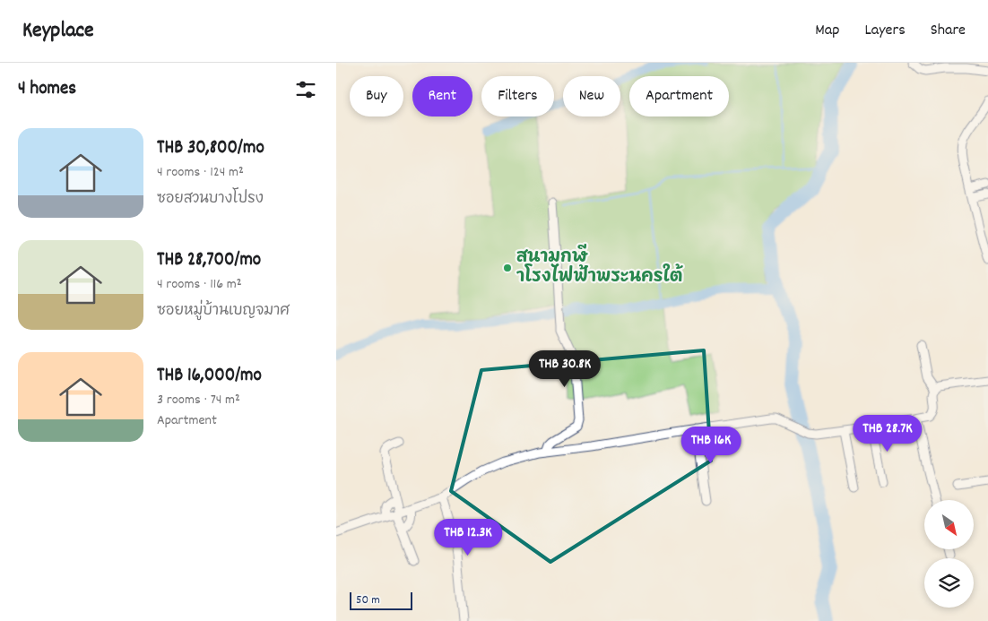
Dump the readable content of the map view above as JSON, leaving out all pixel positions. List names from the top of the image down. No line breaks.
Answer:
{"places":["สนามกฬี าโรงไฟฟ้าพระนครใต้"],"scale_bar":"50 m","north":"bottom right","page":{"header":"Keyplace","nav":["Map","Layers","Share"],"heading":"4 homes","chip":["Buy","Rent","Filters","New","Apartment"],"list":[{"name":"THB 30,800/mo","note":"4 rooms · 124 m² · ซอยสวนบางโปรง"},{"name":"THB 28,700/mo","note":"4 rooms · 116 m² · ซอยหมู่บ้านเบญจมาศ"},{"name":"THB 16,000/mo","note":"3 rooms · 74 m² · Apartment"}],"price":["THB 30.8K","THB 28.7K","THB 16K","THB 12.3K"],"scale":"50 m"}}
